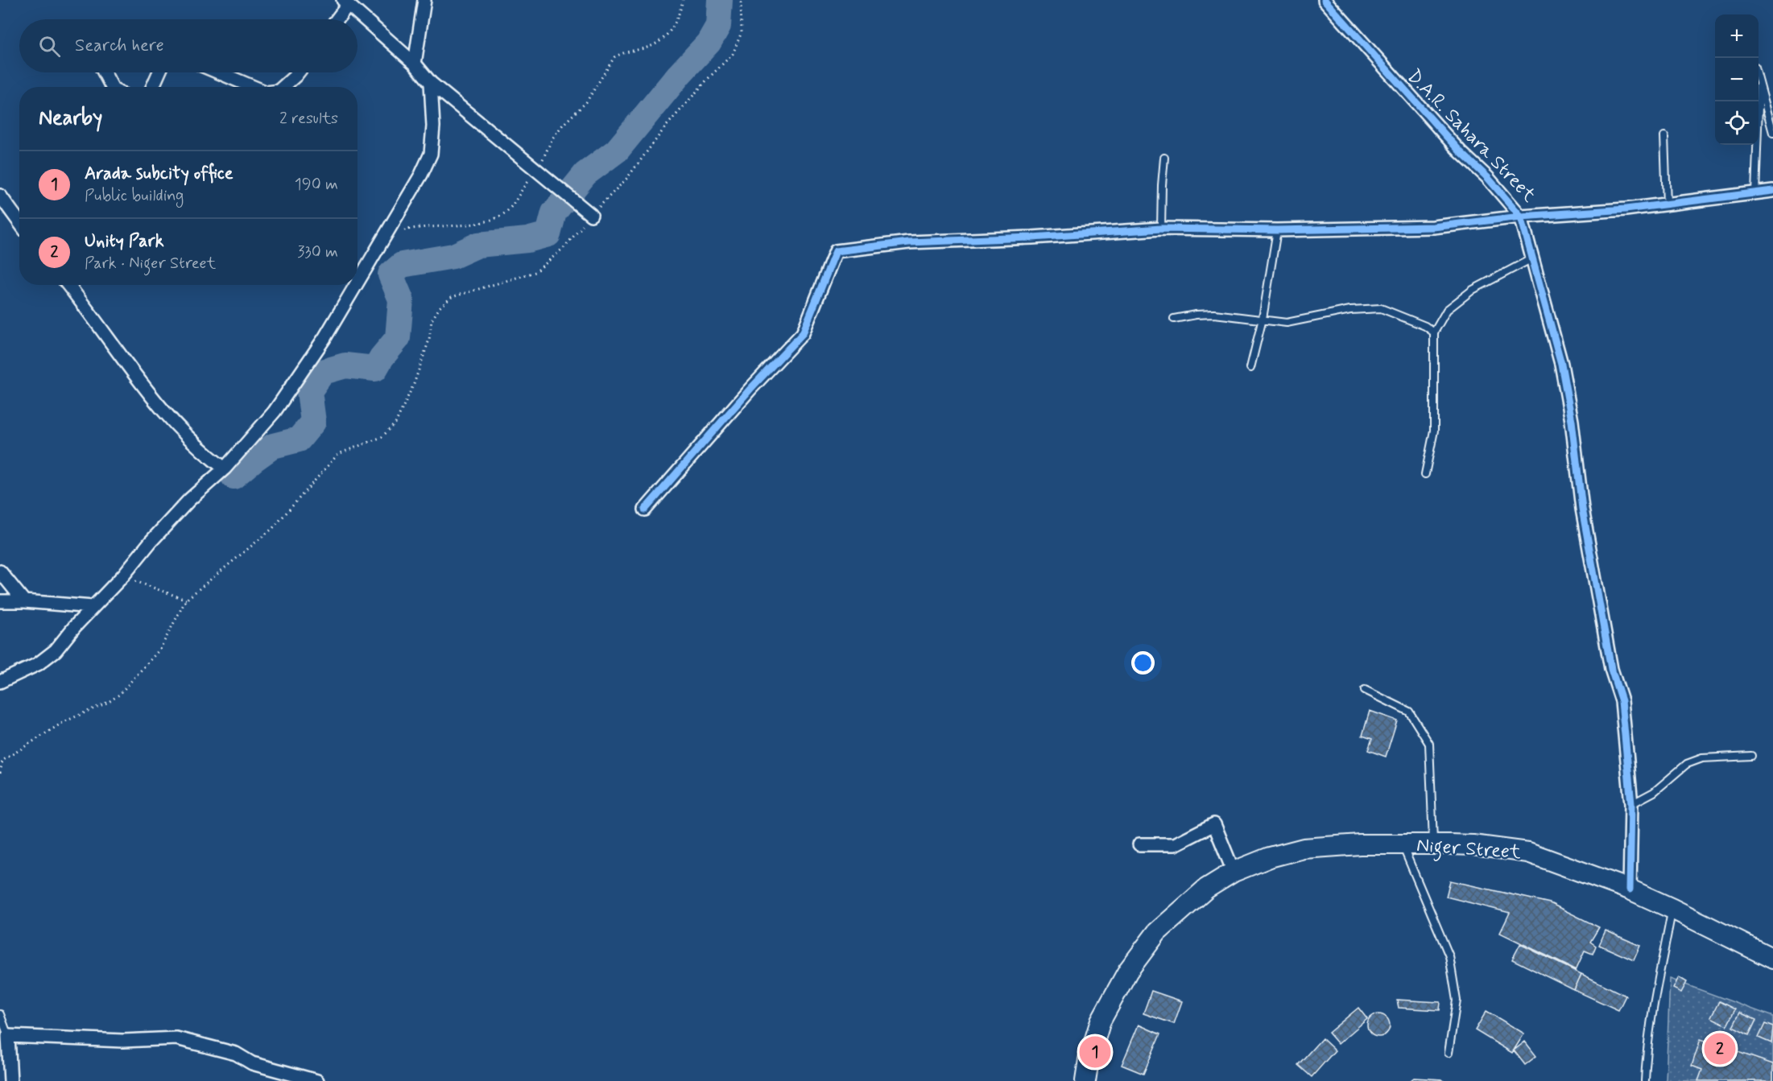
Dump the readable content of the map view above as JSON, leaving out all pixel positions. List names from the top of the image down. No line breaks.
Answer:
{"streets":{"main road":["Niger Street"],"street":["D.A.R. Sahara Street"]},"page":{"map_buttons":["+","−"],"search":"Search here","heading":["Nearby","2 results"],"list":[{"mark":"1","name":"Arada subcity office","note":"Public building","value":"190 m"},{"mark":"2","name":"Unity Park","note":"Park · Niger Street","value":"330 m"}],"pins":["2","1"]}}
